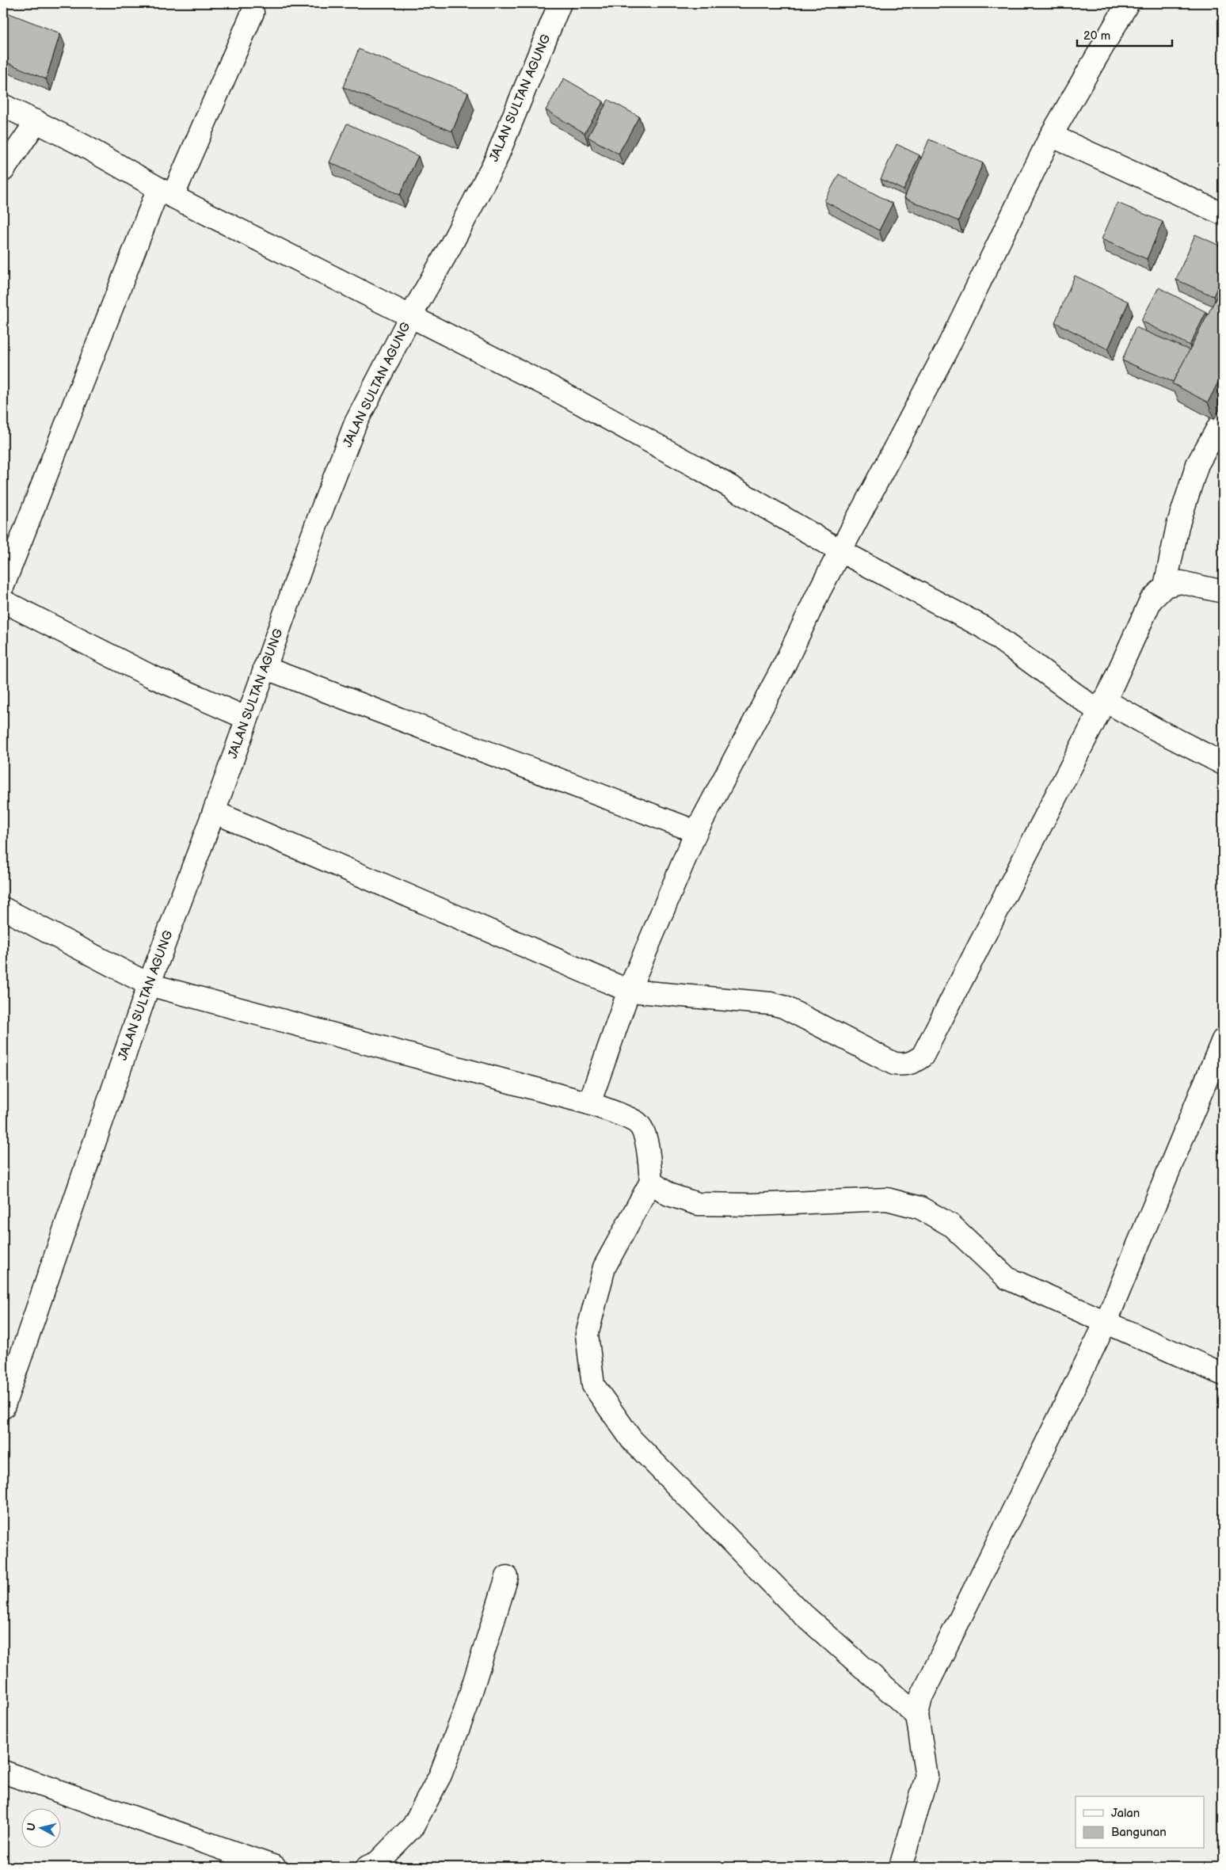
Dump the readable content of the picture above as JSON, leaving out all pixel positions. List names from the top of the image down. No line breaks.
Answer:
{"streets":{"street":["JALAN SULTAN AGUNG"]},"legend":["Jalan","Bangunan"],"scale_bar":"20 m","north":"left"}
